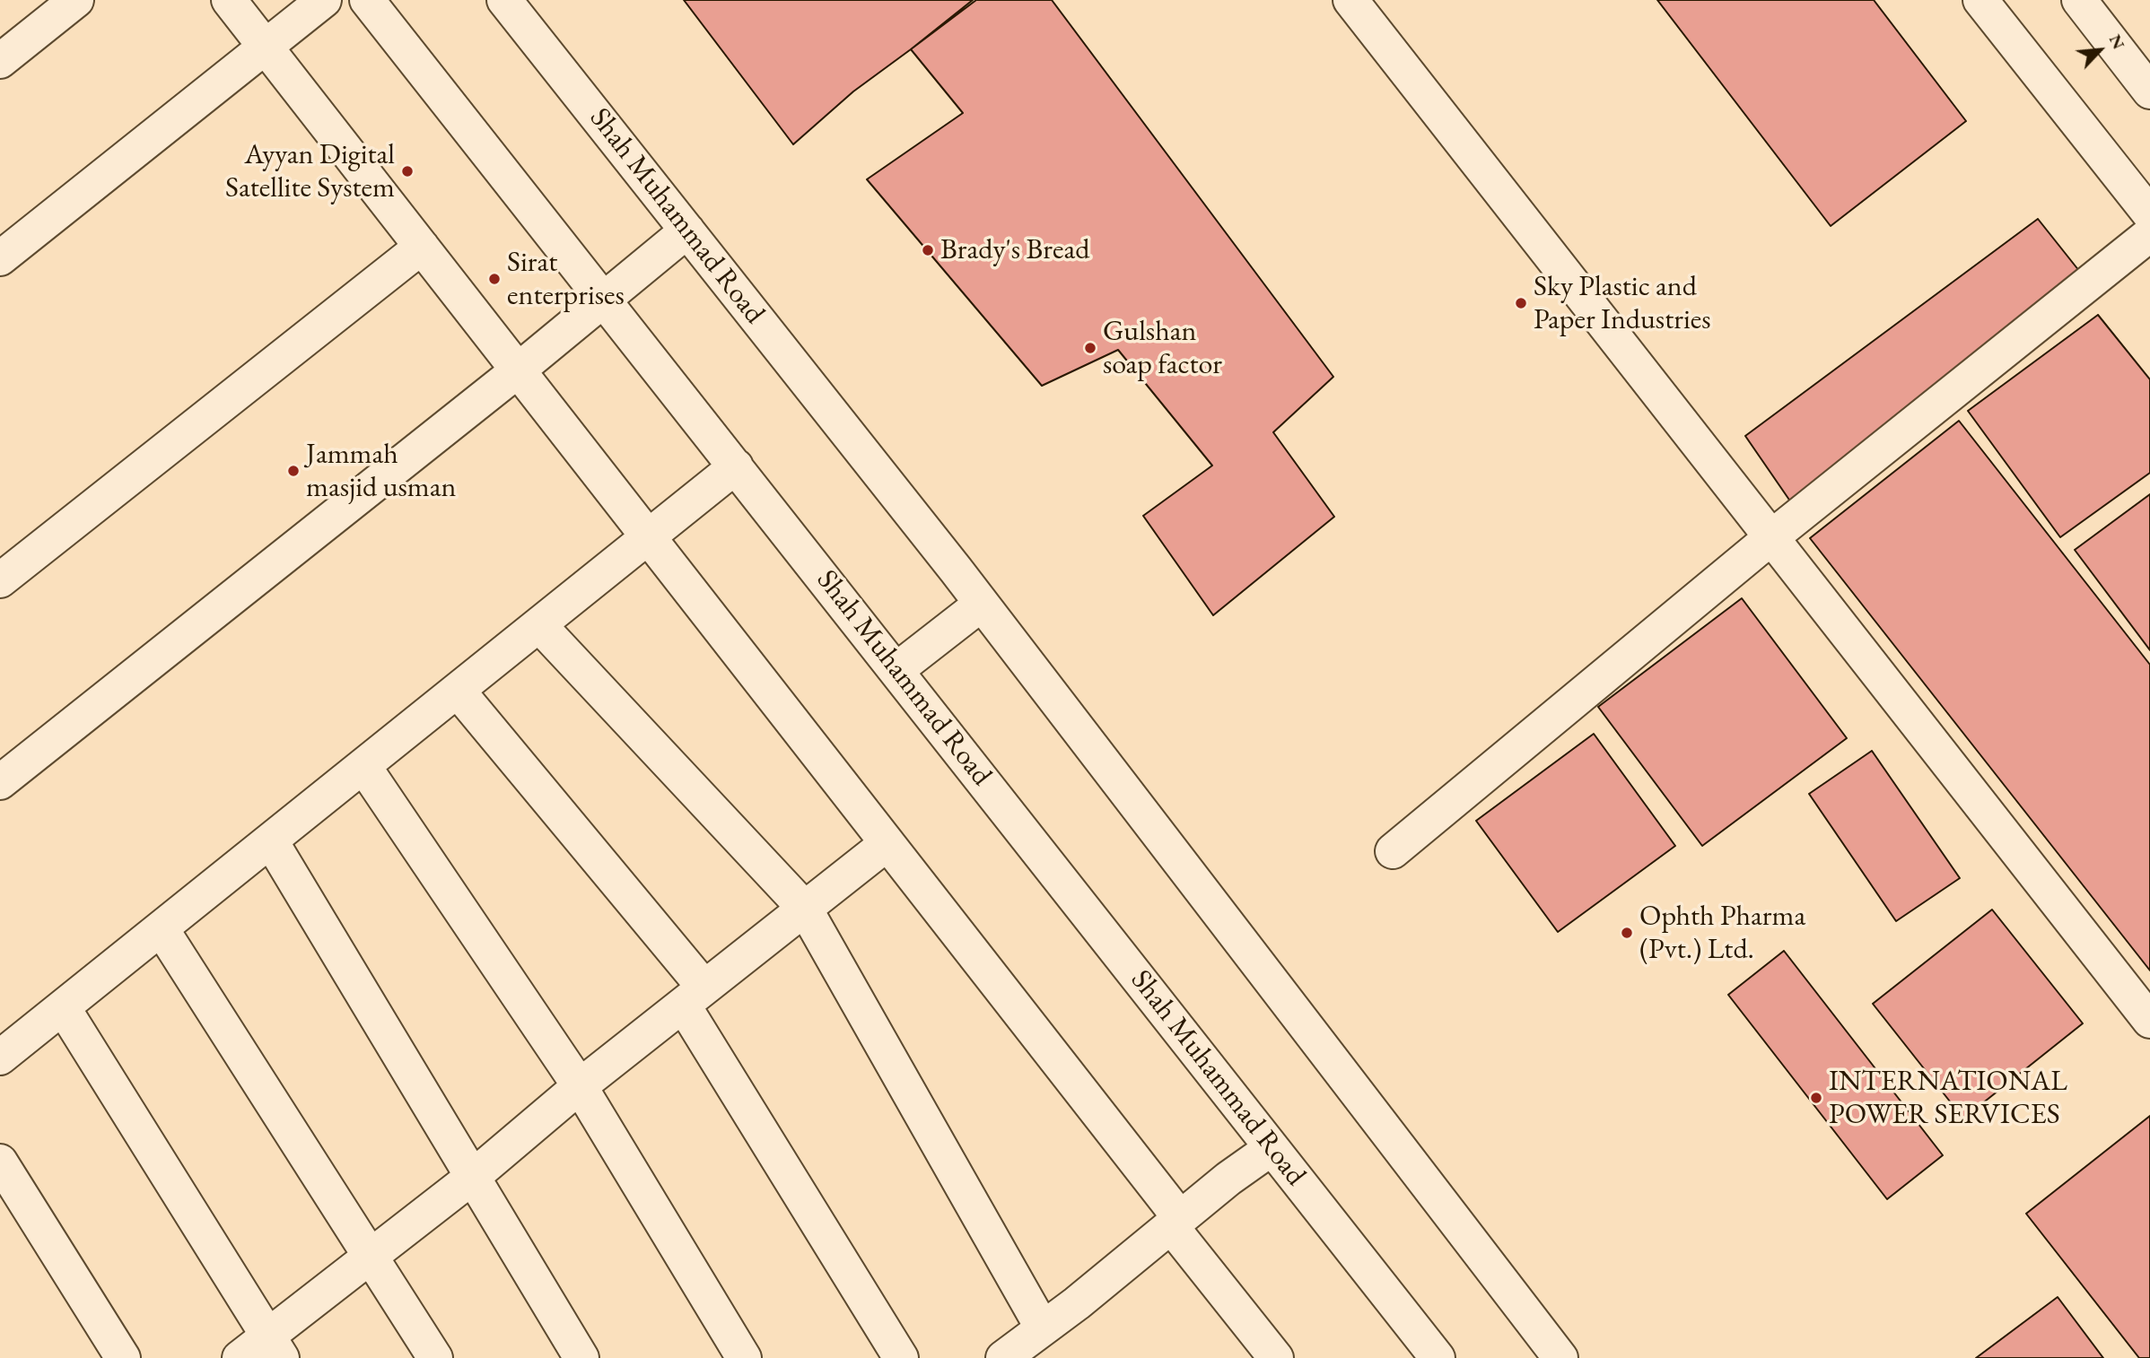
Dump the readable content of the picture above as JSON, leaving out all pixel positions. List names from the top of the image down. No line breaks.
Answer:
{"streets":{"street":["Shah Muhammad Road"]},"places":["Ayyan Digital Satellite System","Brady's Bread","Sirat enterprises","Sky Plastic and Paper Industries","Gulshan soap factor","Jammah masjid usman","Ophth Pharma (Pvt.) Ltd.","INTERNATIONAL POWER SERVICES"],"north":"top right"}
